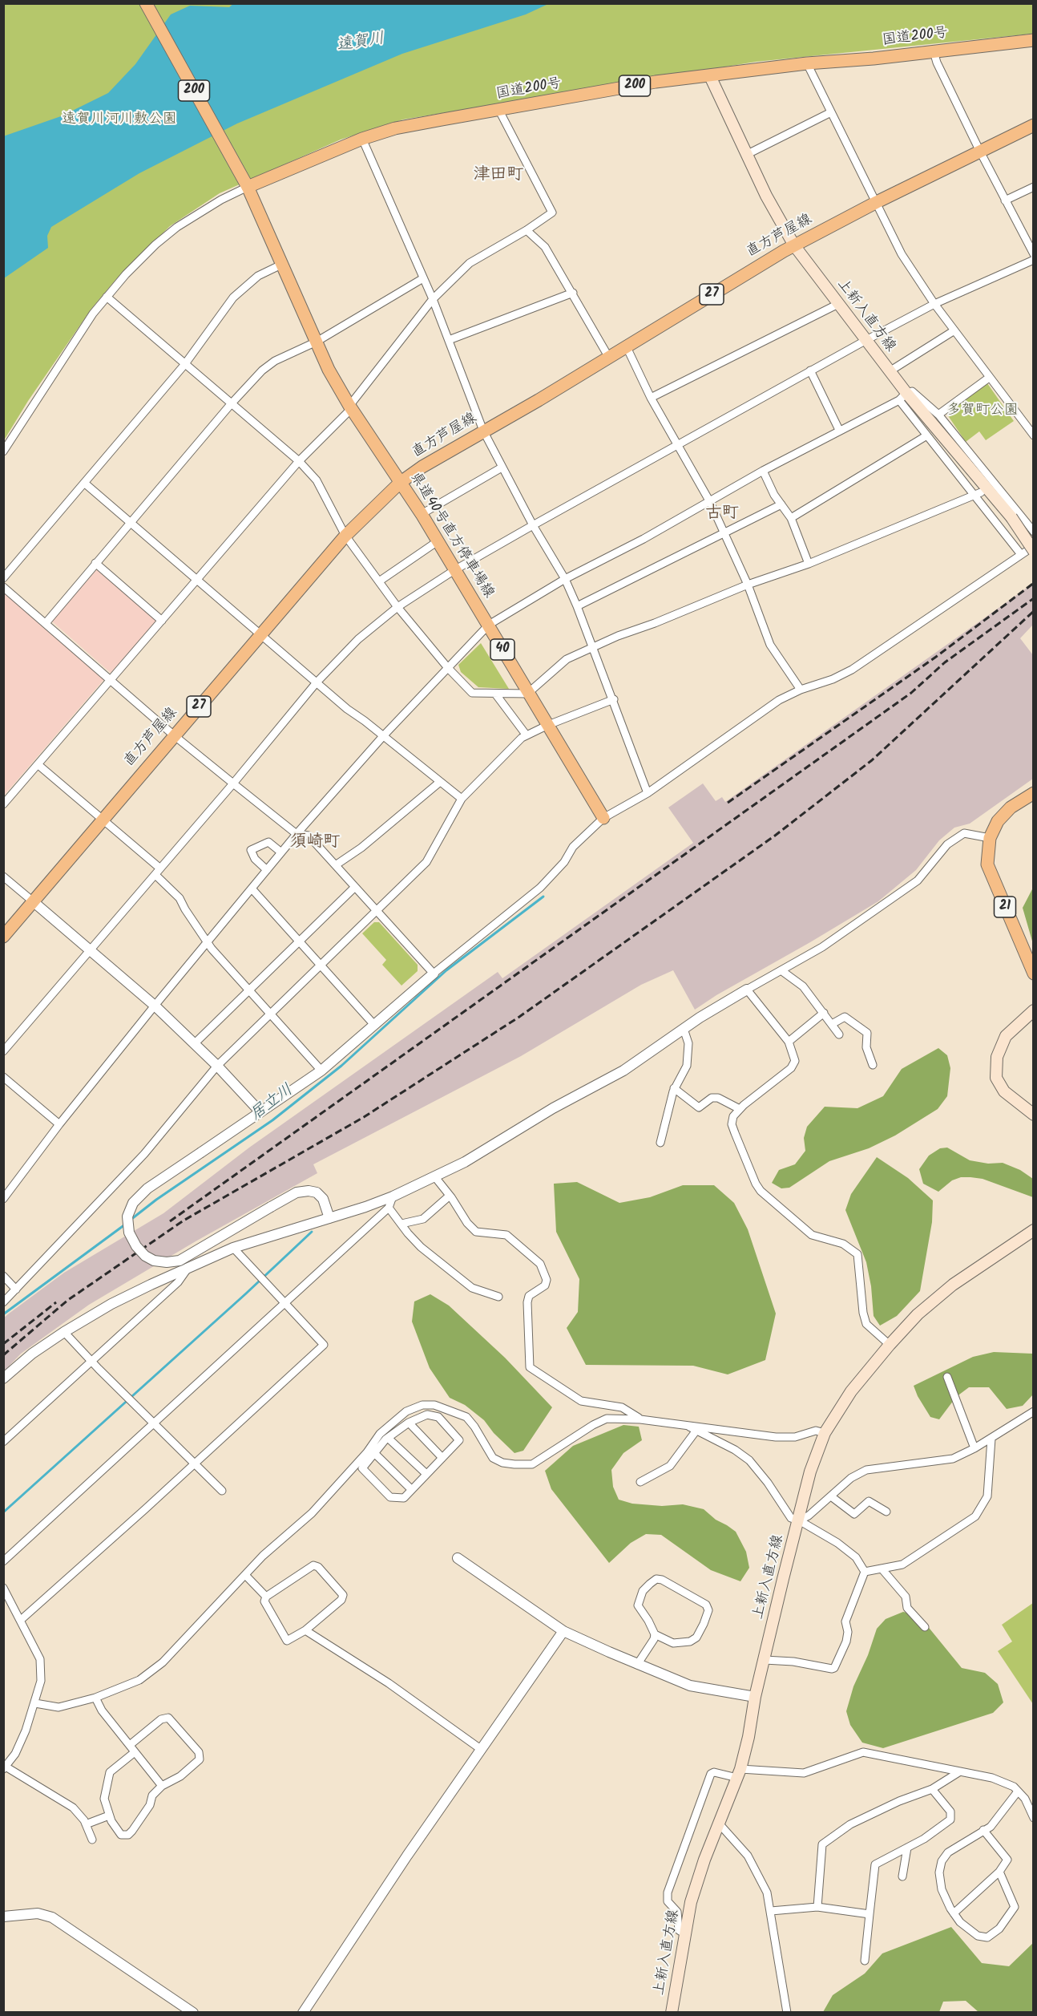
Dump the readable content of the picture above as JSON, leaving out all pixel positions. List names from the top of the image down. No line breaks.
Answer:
{"streets":{"main road":["国道200号","200","直方芦屋線","27","上新入直方線","県道40号直方停車場線","40","21"]},"crossings":[["国道200号","200"],["国道200号","上新入直方線"],["国道200号","県道40号直方停車場線"],["200","県道40号直方停車場線"],["直方芦屋線","上新入直方線"],["直方芦屋線","県道40号直方停車場線"]],"districts":["津田町","古町","須崎町"],"water":["遠賀川","居立川"],"parks":["遠賀川河川敷公園","多賀町公園"]}
